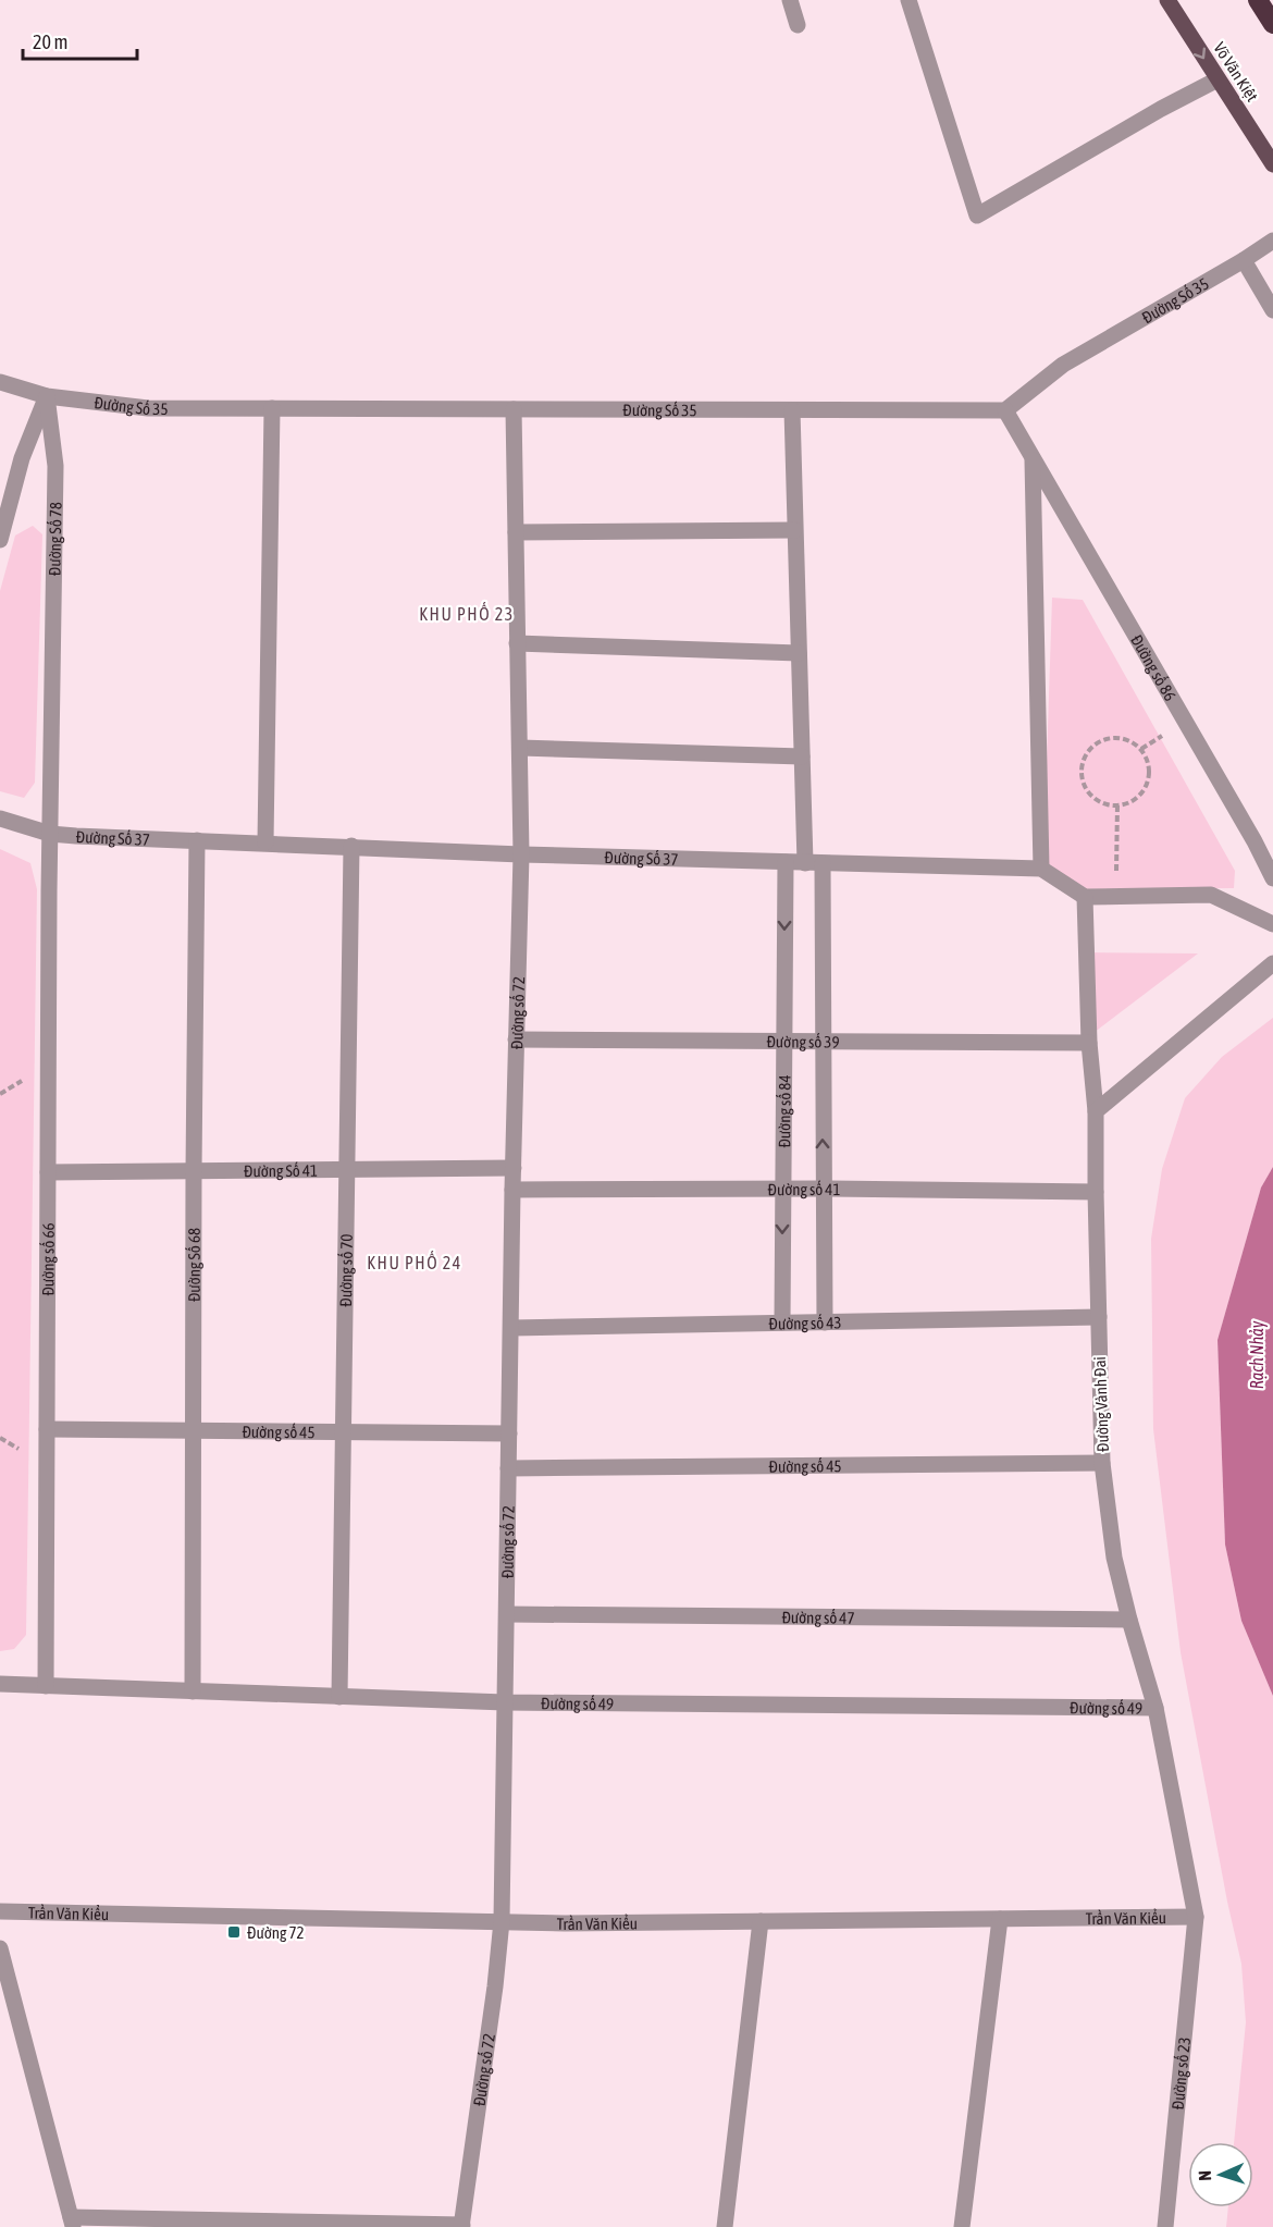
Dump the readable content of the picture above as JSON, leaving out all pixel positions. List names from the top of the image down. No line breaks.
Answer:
{"streets":{"main road":["Võ Văn Kiệt"],"street":["Đường Số 35","Đường Số 78","Đường số 86","Đường Số 37","Đường số 72","Đường số 39","Đường số 84","Đường Số 41","Đường số 41","Đường số 66","Đường Số 68","Đường số 70","Đường số 43","Đường Vành Đai","Đường số 45","Đường số 47","Đường số 49","Trần Văn Kiểu","Đường số 23"]},"crossings":[["Đường Số 35","Đường Số 78"],["Đường Số 35","Đường số 86"],["Đường Số 35","Đường số 72"],["Đường Số 78","Đường Số 37"],["Đường Số 78","Đường số 66"],["Đường số 86","Đường Số 37"],["Đường Số 37","Đường số 72"],["Đường Số 37","Đường số 84"],["Đường Số 37","Đường số 66"],["Đường Số 37","Đường Số 68"],["Đường Số 37","Đường số 70"],["Đường số 72","Đường số 39"],["Đường số 72","Đường Số 41"],["Đường số 72","Đường số 41"],["Đường số 72","Đường số 43"],["Đường số 72","Đường số 45"],["Đường số 72","Đường số 47"],["Đường số 72","Đường số 49"],["Đường số 72","Trần Văn Kiểu"],["Đường số 39","Đường số 84"],["Đường số 39","Đường Vành Đai"],["Đường số 84","Đường số 41"],["Đường số 84","Đường số 43"],["Đường Số 41","Đường số 66"],["Đường Số 41","Đường Số 68"],["Đường Số 41","Đường số 70"],["Đường số 41","Đường Vành Đai"],["Đường số 66","Đường số 45"],["Đường số 66","Đường số 49"],["Đường Số 68","Đường số 45"],["Đường Số 68","Đường số 49"],["Đường số 70","Đường số 45"],["Đường số 70","Đường số 49"],["Đường số 43","Đường Vành Đai"],["Đường Vành Đai","Đường số 45"],["Đường Vành Đai","Đường số 47"],["Đường Vành Đai","Đường số 49"],["Đường Vành Đai","Trần Văn Kiểu"],["Đường Vành Đai","Đường số 23"],["Trần Văn Kiểu","Đường số 23"]],"one_way":["Võ Văn Kiệt"],"districts":["KHU PHỐ 23","KHU PHỐ 24"],"water":["Rạch Nhảy"],"places":{"transit":["Đường 72"]},"scale_bar":"20 m","north":"left"}
